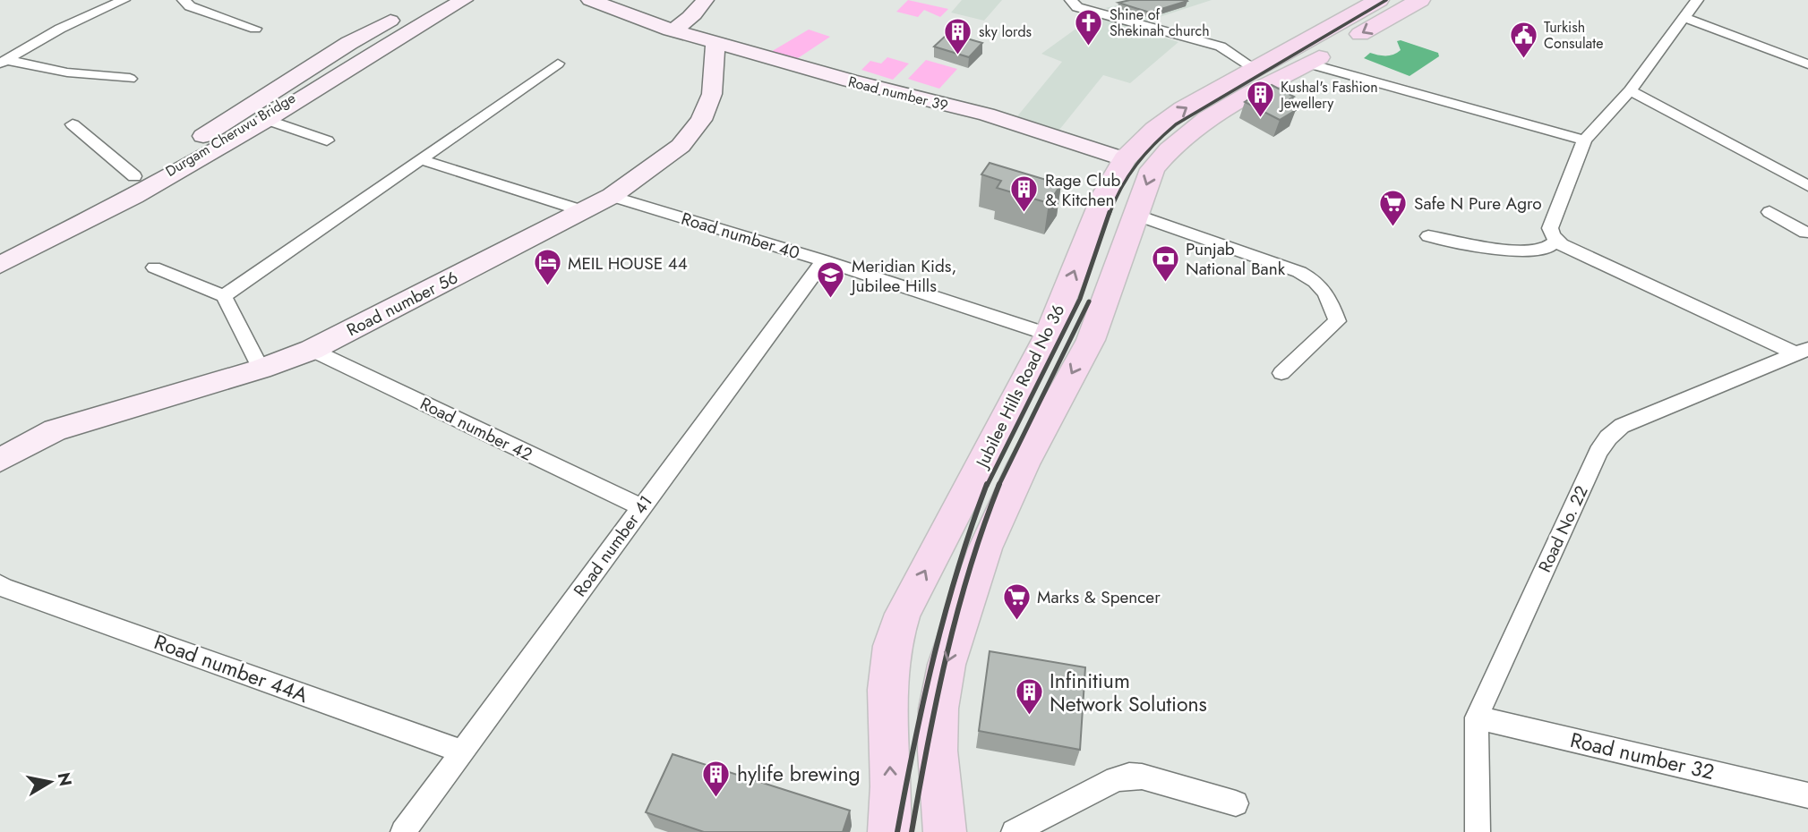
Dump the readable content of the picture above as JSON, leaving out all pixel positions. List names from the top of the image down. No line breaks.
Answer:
{"streets":{"main road":["Road number 39","Durgam Cheruvu Bridge","Road number 56","Jubilee Hills Road No 36"],"street":["Road number 40","Road number 42","Road No. 22","Road number 41","Road number 44A","Road number 32"]},"crossings":[["Road number 39","Road number 56"],["Road number 39","Jubilee Hills Road No 36"],["Road number 40","Road number 56"],["Road number 40","Jubilee Hills Road No 36"],["Road number 40","Road number 41"],["Road number 56","Road number 42"],["Road number 42","Road number 41"],["Road No. 22","Road number 32"],["Road number 41","Road number 44A"]],"places":{"church":["Shine of Shekinah church"],"building":["sky lords","Kushal's Fashion Jewellery","Rage Club & Kitchen","Infinitium Network Solutions","hylife brewing"],"public building":["Turkish Consulate"],"supermarket":["Safe N Pure Agro","Marks & Spencer"],"bank":["Punjab National Bank"],"hotel":["MEIL HOUSE 44"],"school or university":["Meridian Kids, Jubilee Hills"]},"north":"right"}
